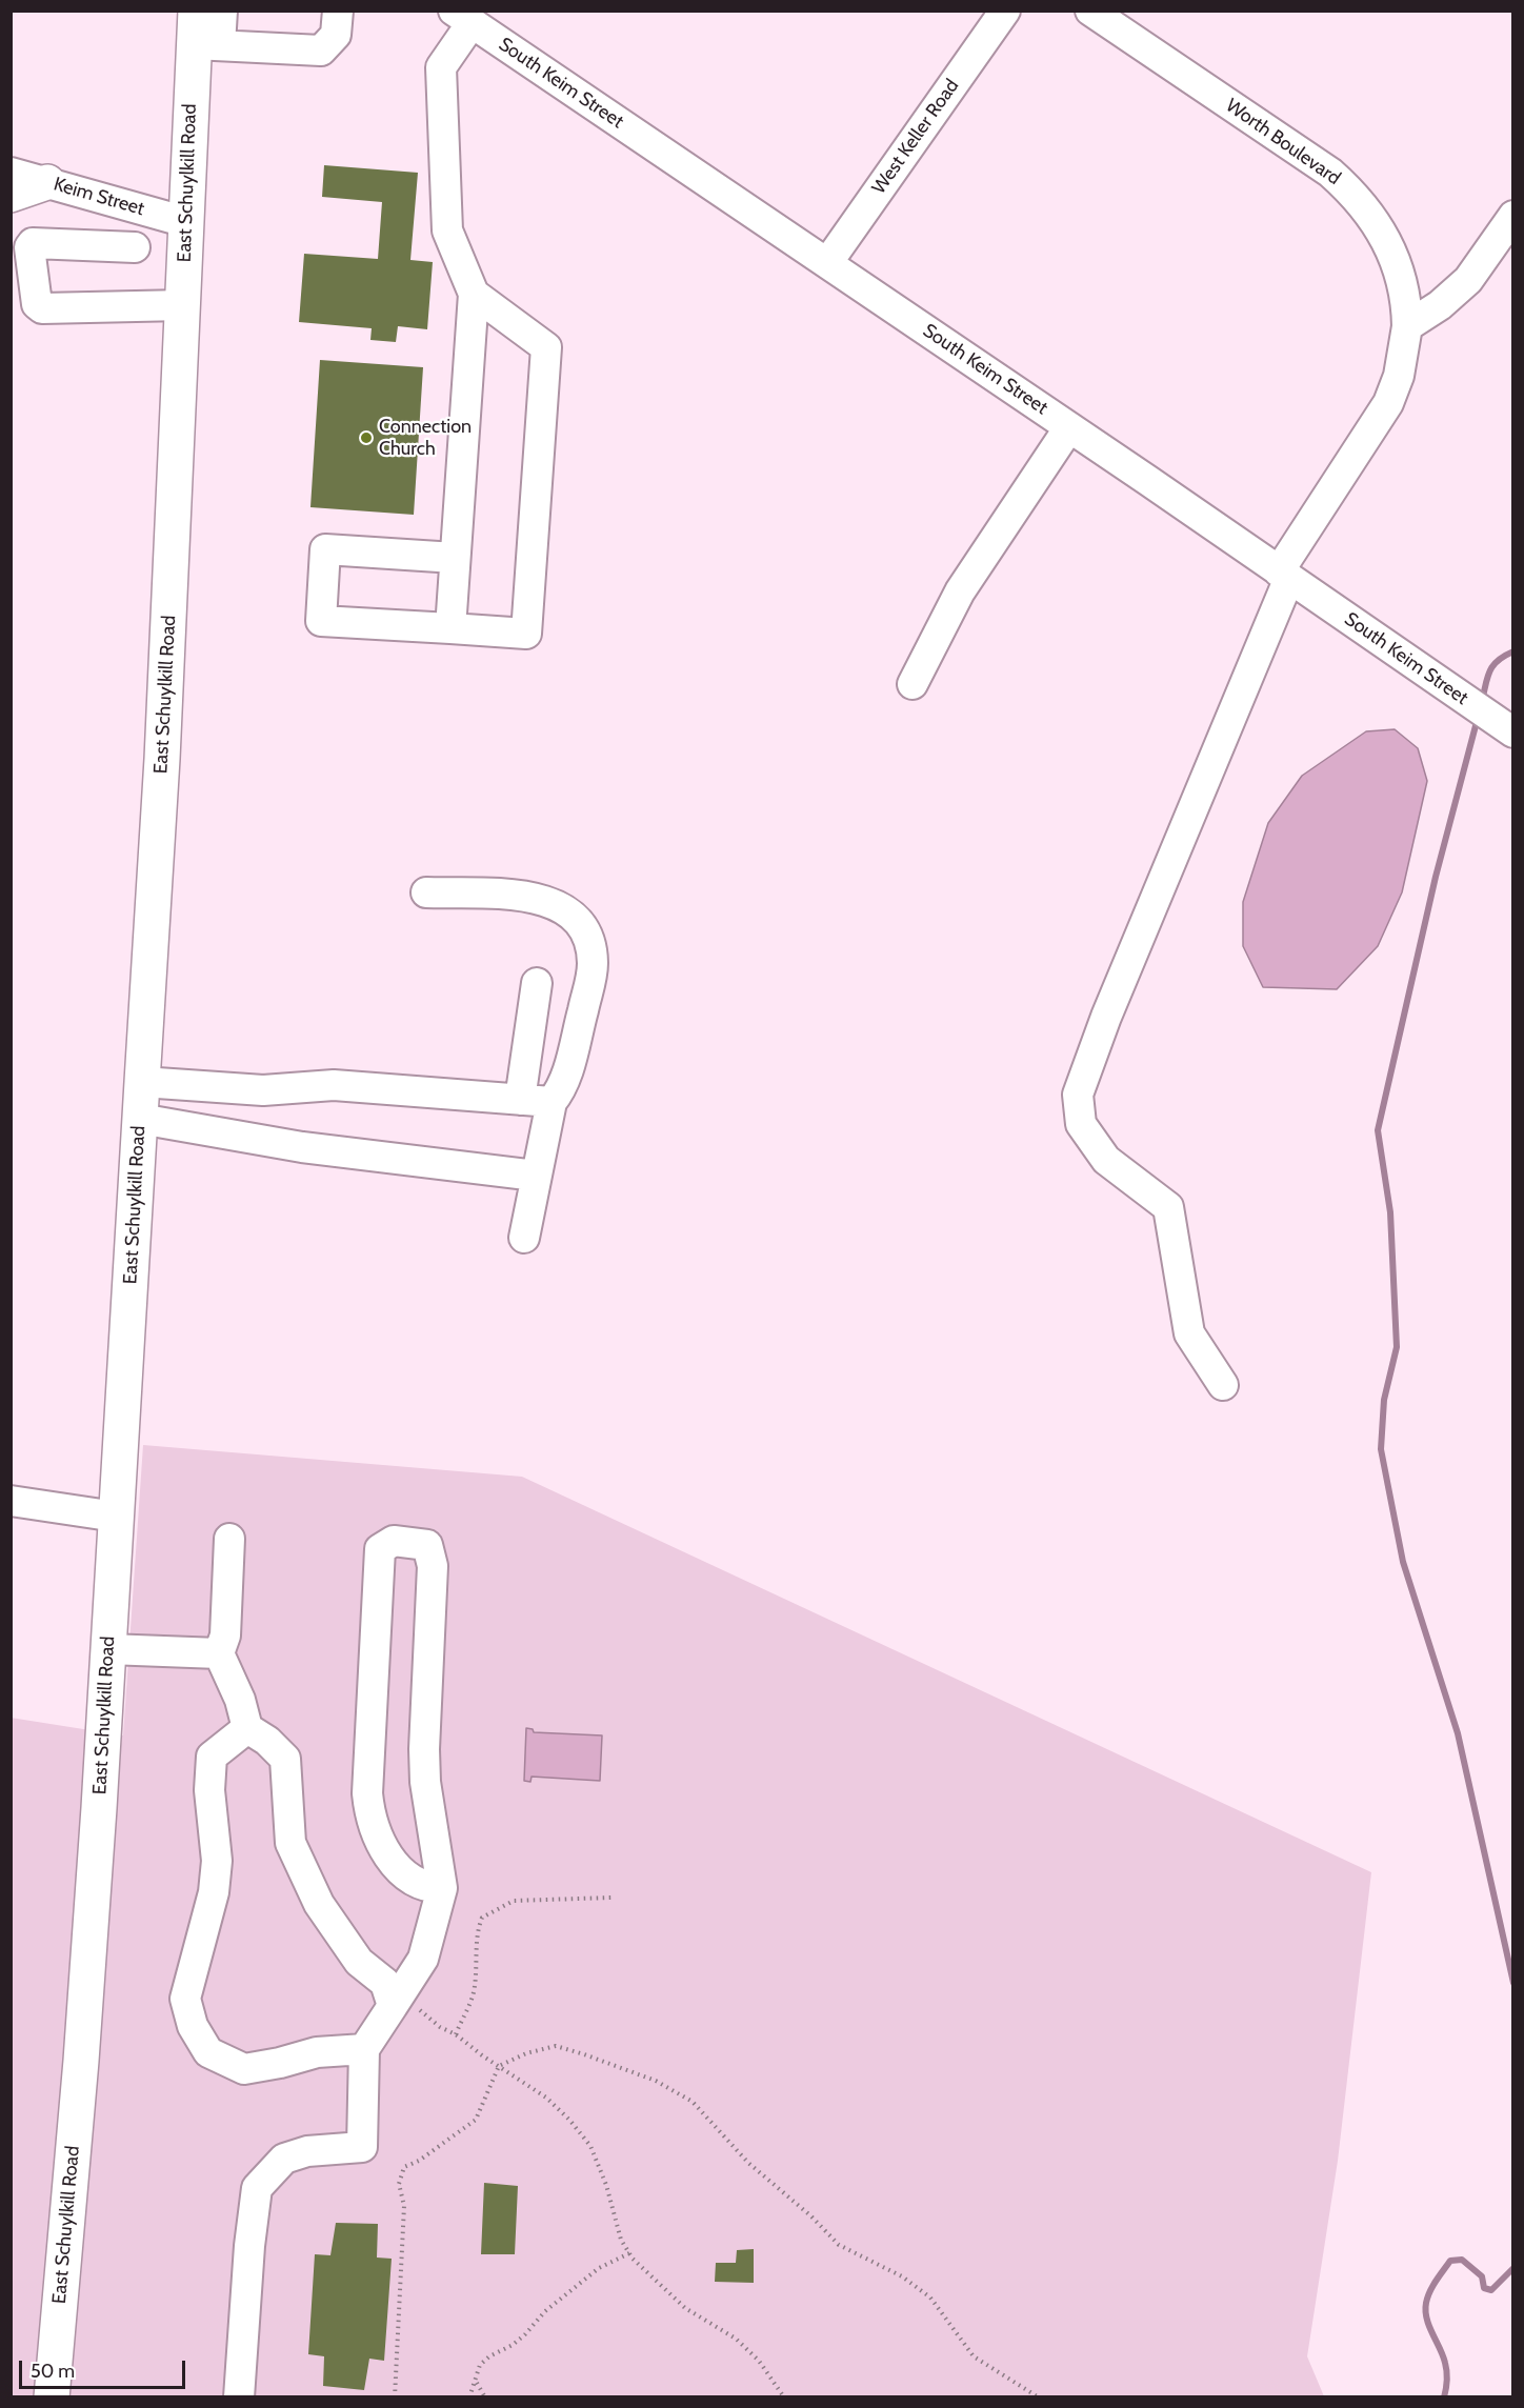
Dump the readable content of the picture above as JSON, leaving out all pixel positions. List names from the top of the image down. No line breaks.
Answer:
{"streets":{"main road":["East Schuylkill Road"],"street":["South Keim Street","West Keller Road","Worth Boulevard","Keim Street"]},"crossings":[["South Keim Street","West Keller Road"],["South Keim Street","Worth Boulevard"],["East Schuylkill Road","Keim Street"]],"places":["Connection Church"],"scale_bar":"50 m"}
